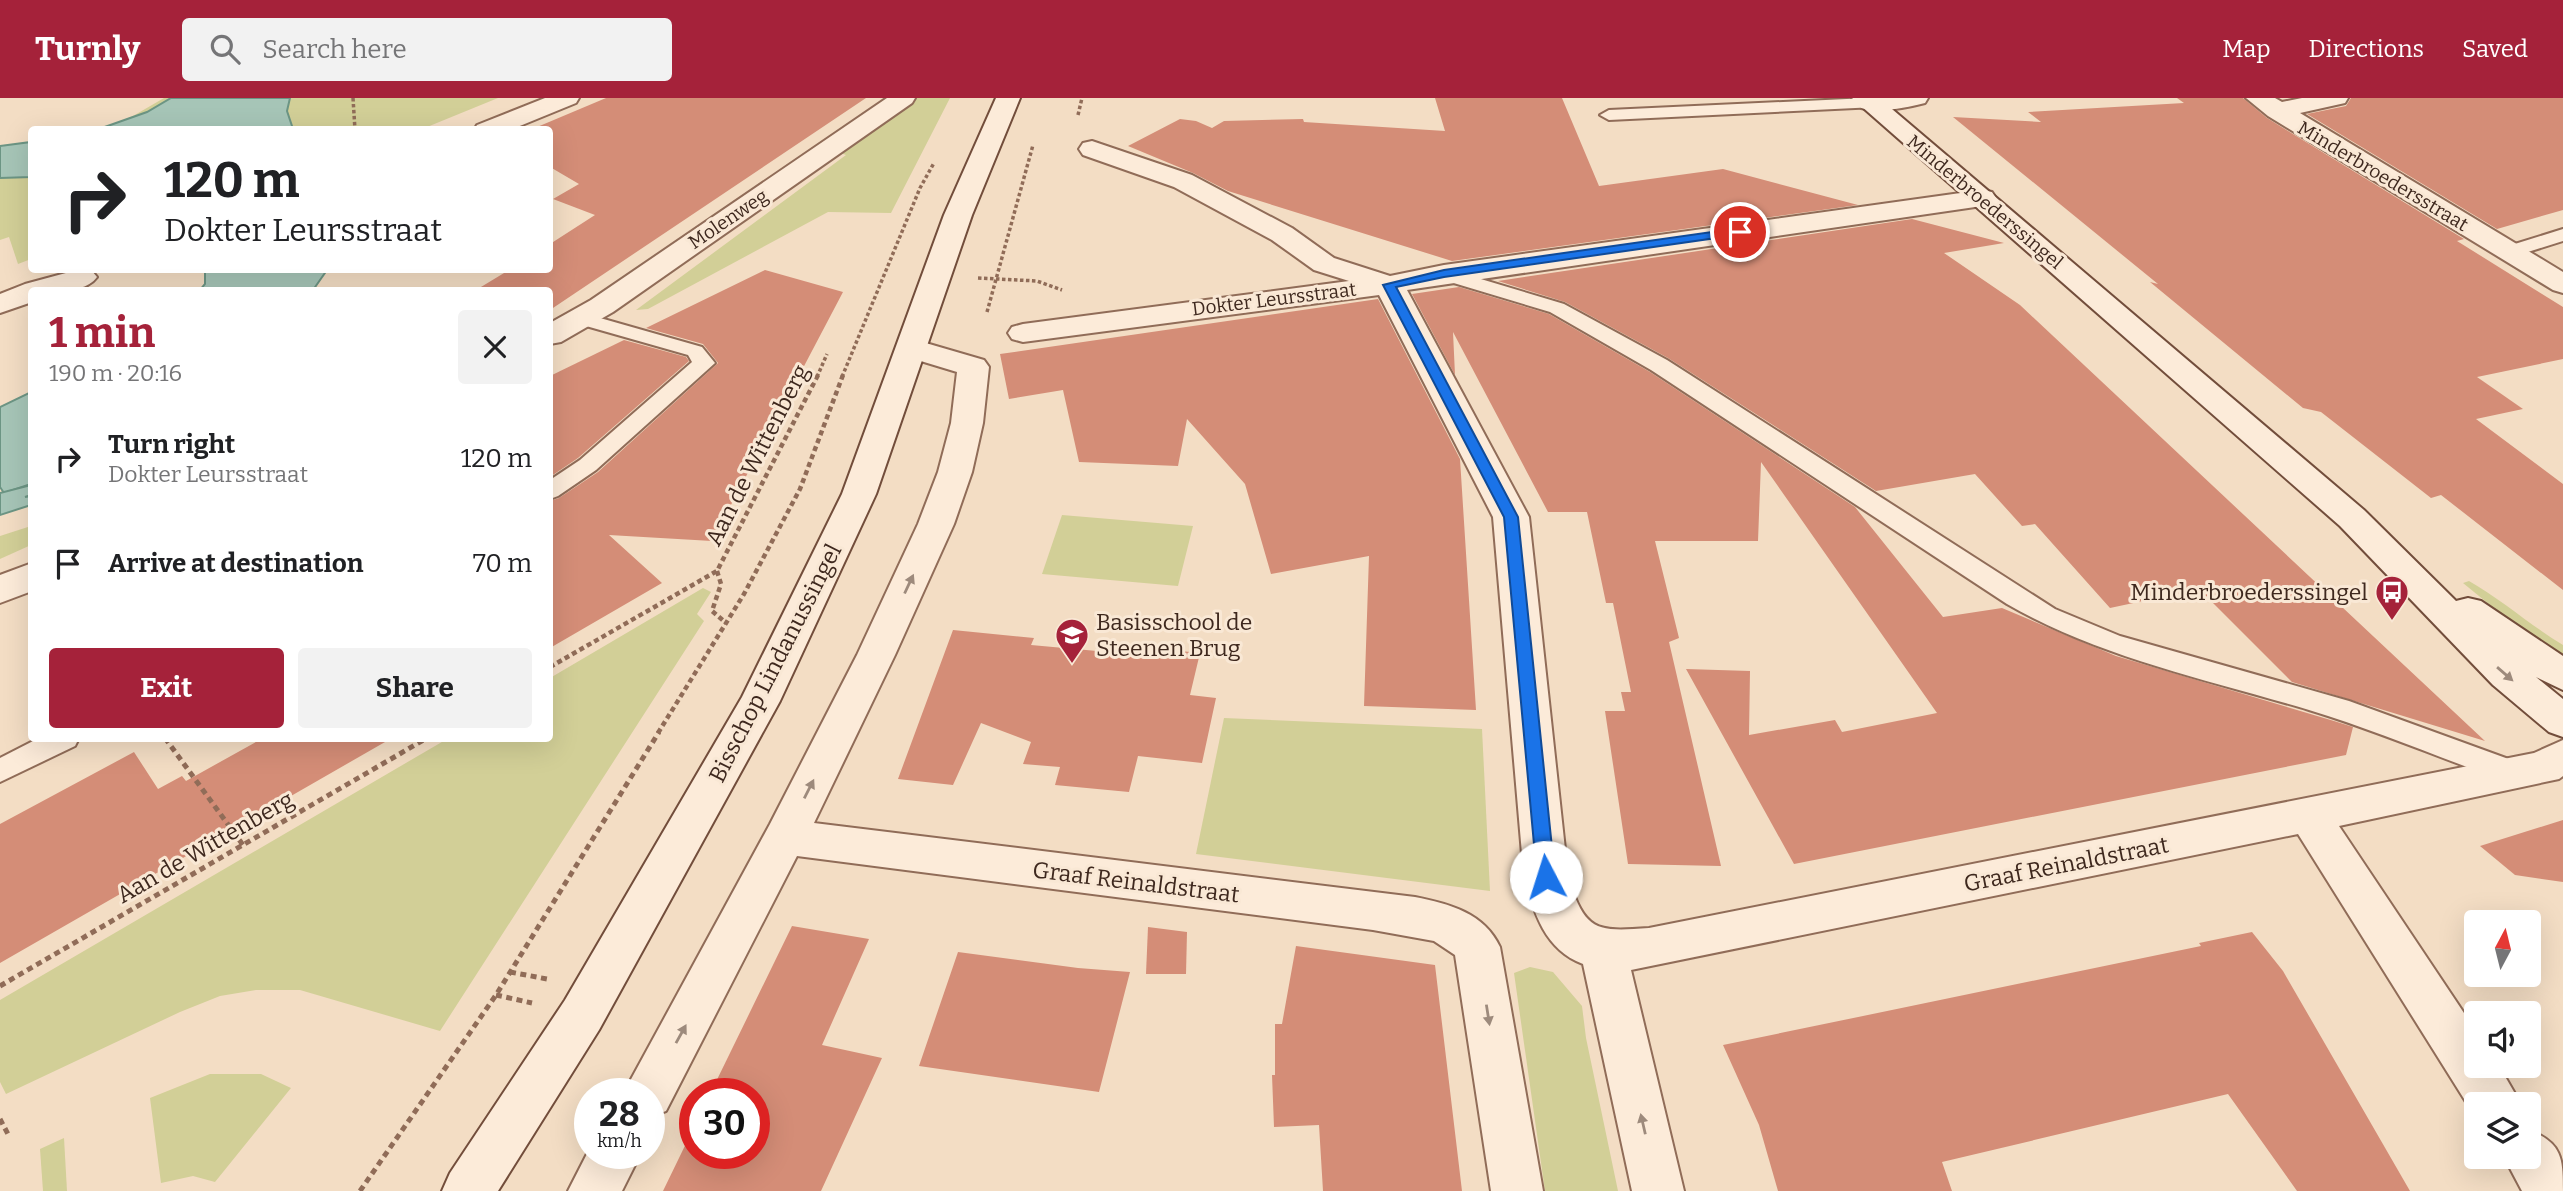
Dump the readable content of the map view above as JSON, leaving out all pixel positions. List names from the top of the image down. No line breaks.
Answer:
{"streets":{"street":["Minderbroedersstraat","Minderbroederssingel","Molenweg","Dokter Leursstraat","Bisschop Lindanussingel","Graaf Reinaldstraat"],"path":["Aan de Wittenberg"]},"crossings":[["Minderbroederssingel","Dokter Leursstraat"]],"one_way":["Graaf Reinaldstraat"],"places":{"bus stop":["Minderbroederssingel"],"school or university":["Basisschool de Steenen Brug"]},"north":"top","page":{"header":"Turnly","search":"Search here","nav":["Map","Directions","Saved"],"turn":["120 m","Dokter Leursstraat"],"heading":["1 min","190 m · 20:16"],"list":[{"name":"Turn right","note":"Dokter Leursstraat","value":"120 m"},{"name":"Arrive at destination","value":"70 m"}],"buttons":["Exit","Share"],"speed":"28 km/h","limit":"30"}}
